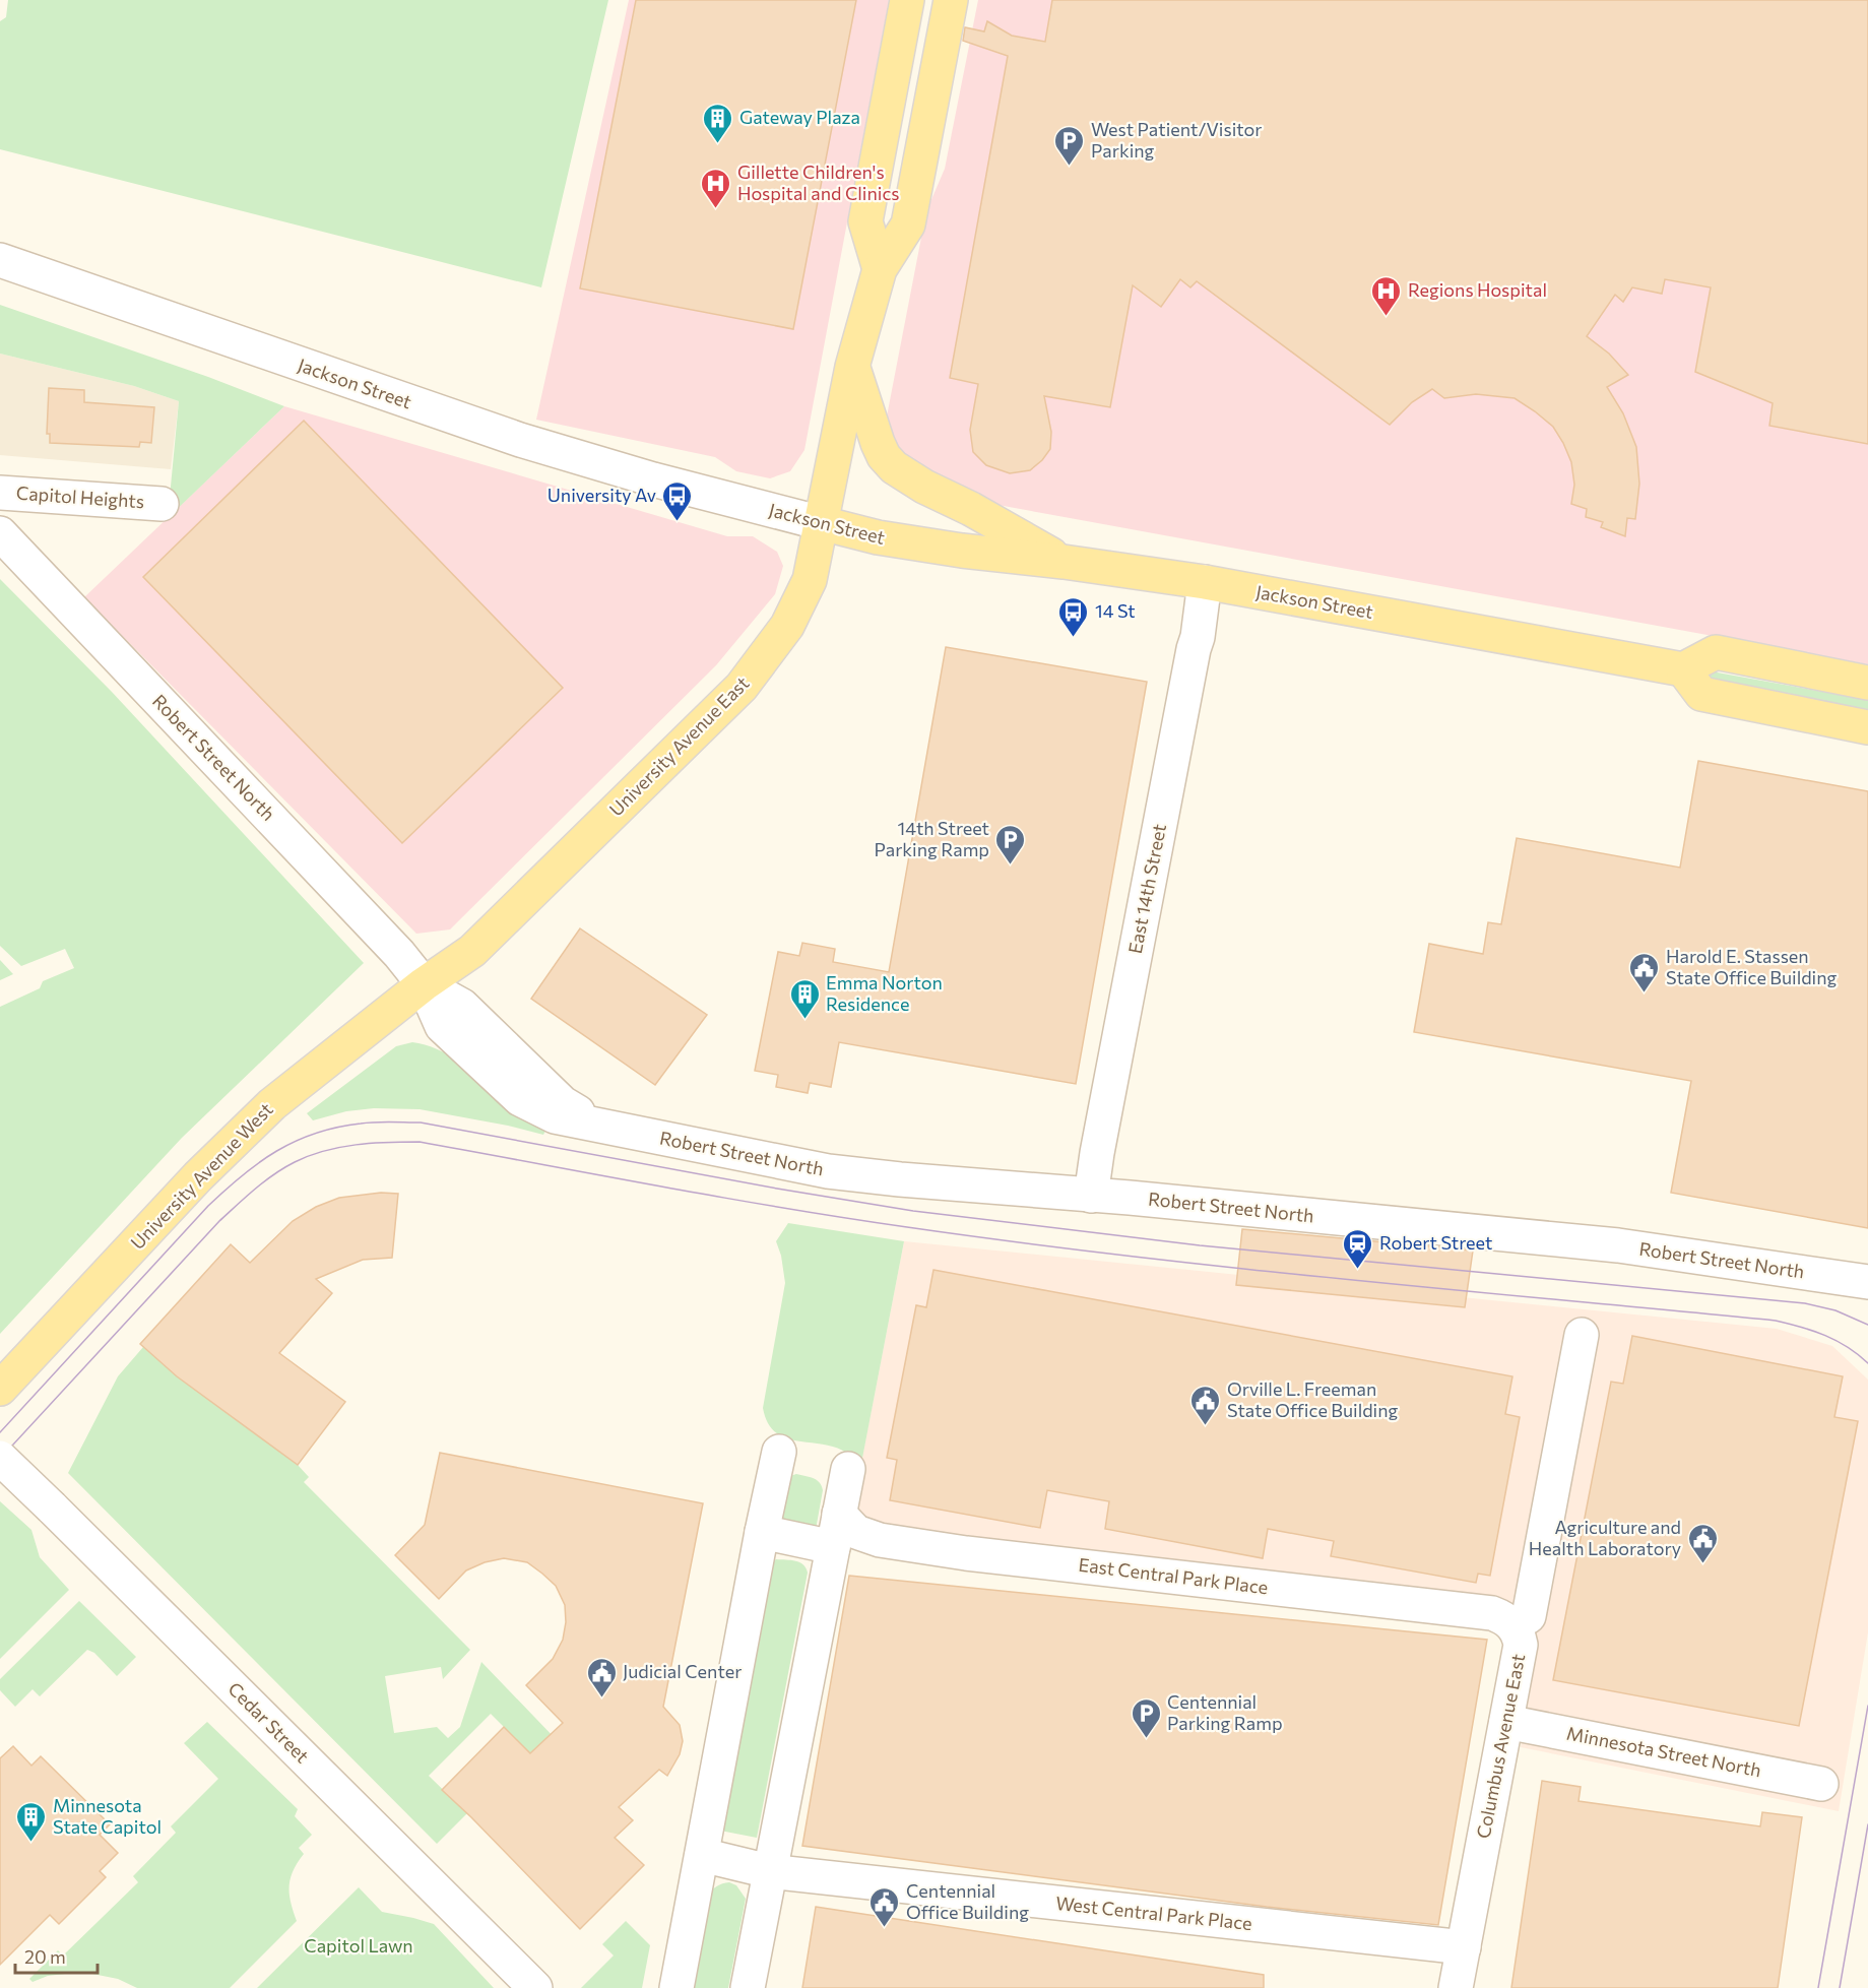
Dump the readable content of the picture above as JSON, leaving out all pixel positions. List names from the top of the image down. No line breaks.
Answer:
{"streets":{"main road":["Jackson Street","University Avenue East","University Avenue West"],"street":["Capitol Heights","Robert Street North","East 14th Street","East Central Park Place","Cedar Street","Columbus Avenue East","Minnesota Street North","West Central Park Place"]},"crossings":[["Jackson Street","University Avenue East"],["Jackson Street","East 14th Street"],["University Avenue East","Robert Street North"],["University Avenue East","University Avenue West"],["Robert Street North","East 14th Street"],["Robert Street North","University Avenue West"],["East Central Park Place","Columbus Avenue East"],["Columbus Avenue East","Minnesota Street North"],["Columbus Avenue East","West Central Park Place"]],"parks":["Capitol Lawn"],"places":{"building":["Gateway Plaza","Emma Norton Residence","Minnesota State Capitol"],"parking":["West Patient/Visitor Parking","14th Street Parking Ramp","Centennial Parking Ramp"],"hospital":["Gillette Children's Hospital and Clinics","Regions Hospital"],"bus stop":["University Av","14 St"],"public building":["Harold E. Stassen State Office Building","Orville L. Freeman State Office Building","Agriculture and Health Laboratory","Judicial Center","Centennial Office Building"],"station":["Robert Street"]},"scale_bar":"20 m"}
